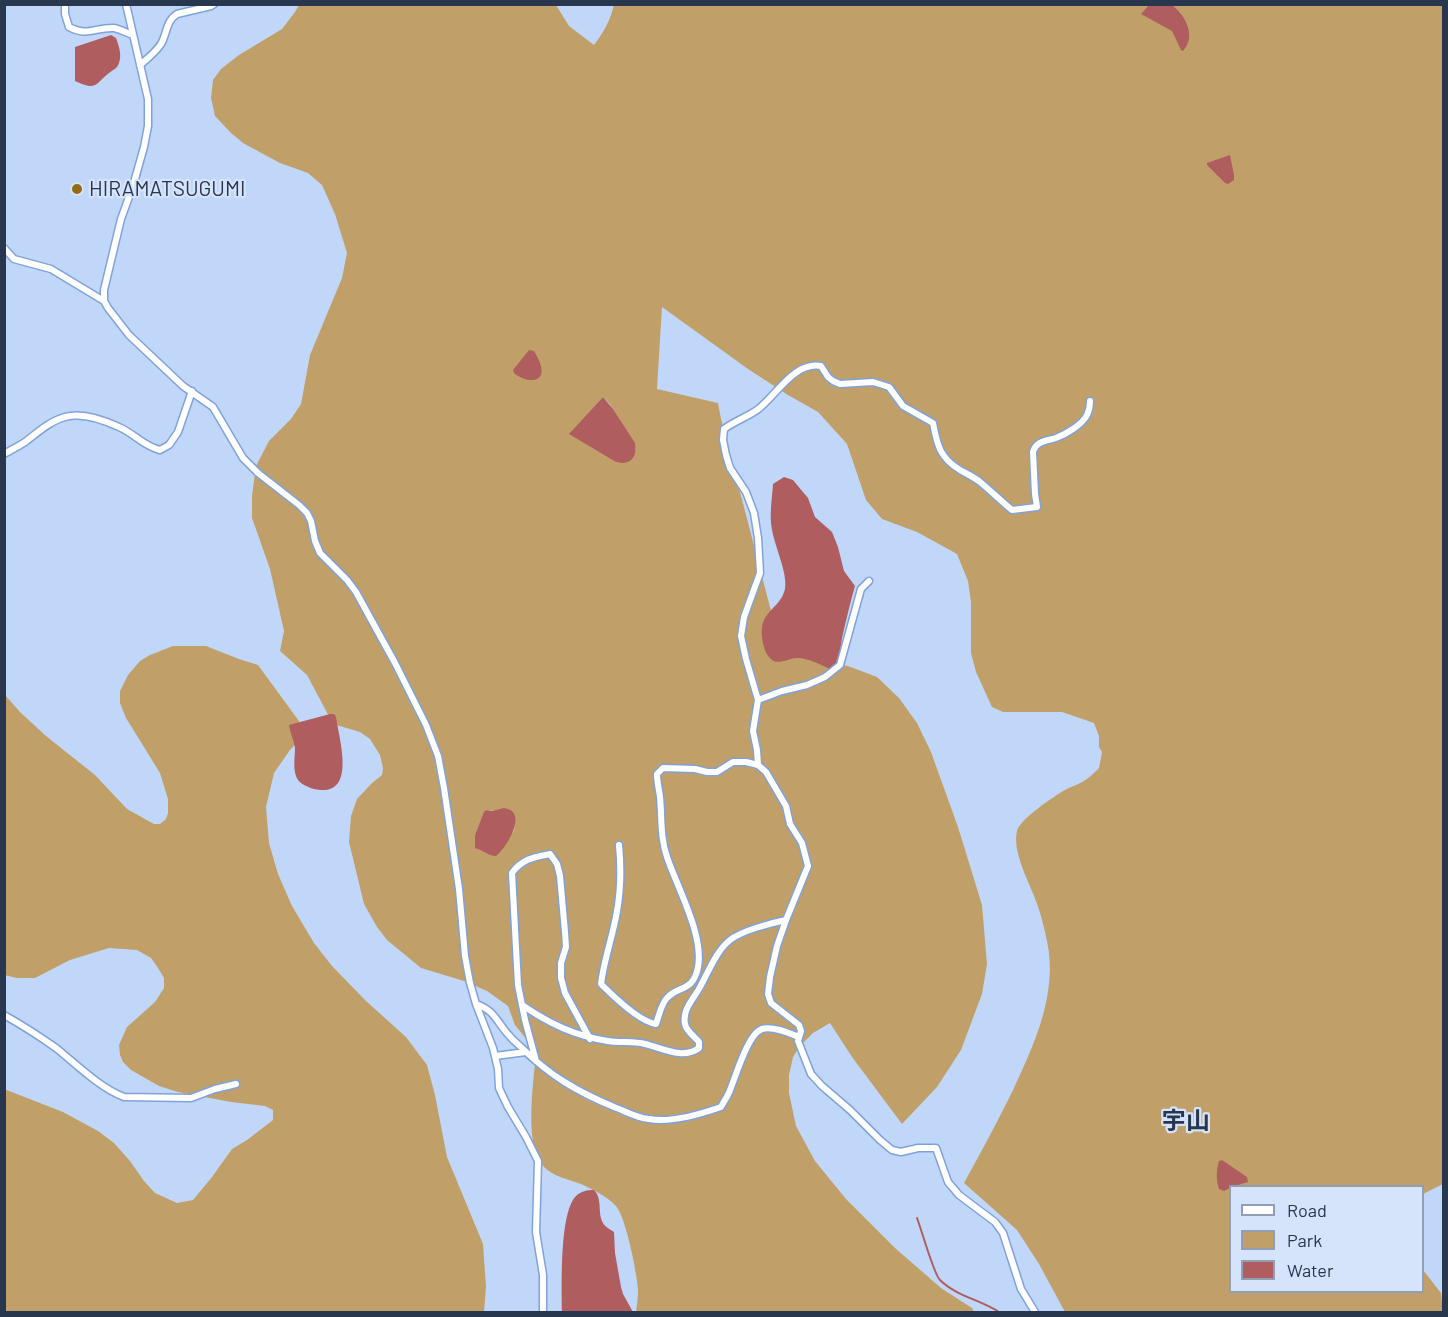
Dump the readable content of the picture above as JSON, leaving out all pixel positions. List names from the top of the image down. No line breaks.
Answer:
{"districts":["宇山"],"places":["HIRAMATSUGUMI"],"legend":["Road","Park","Water"]}
